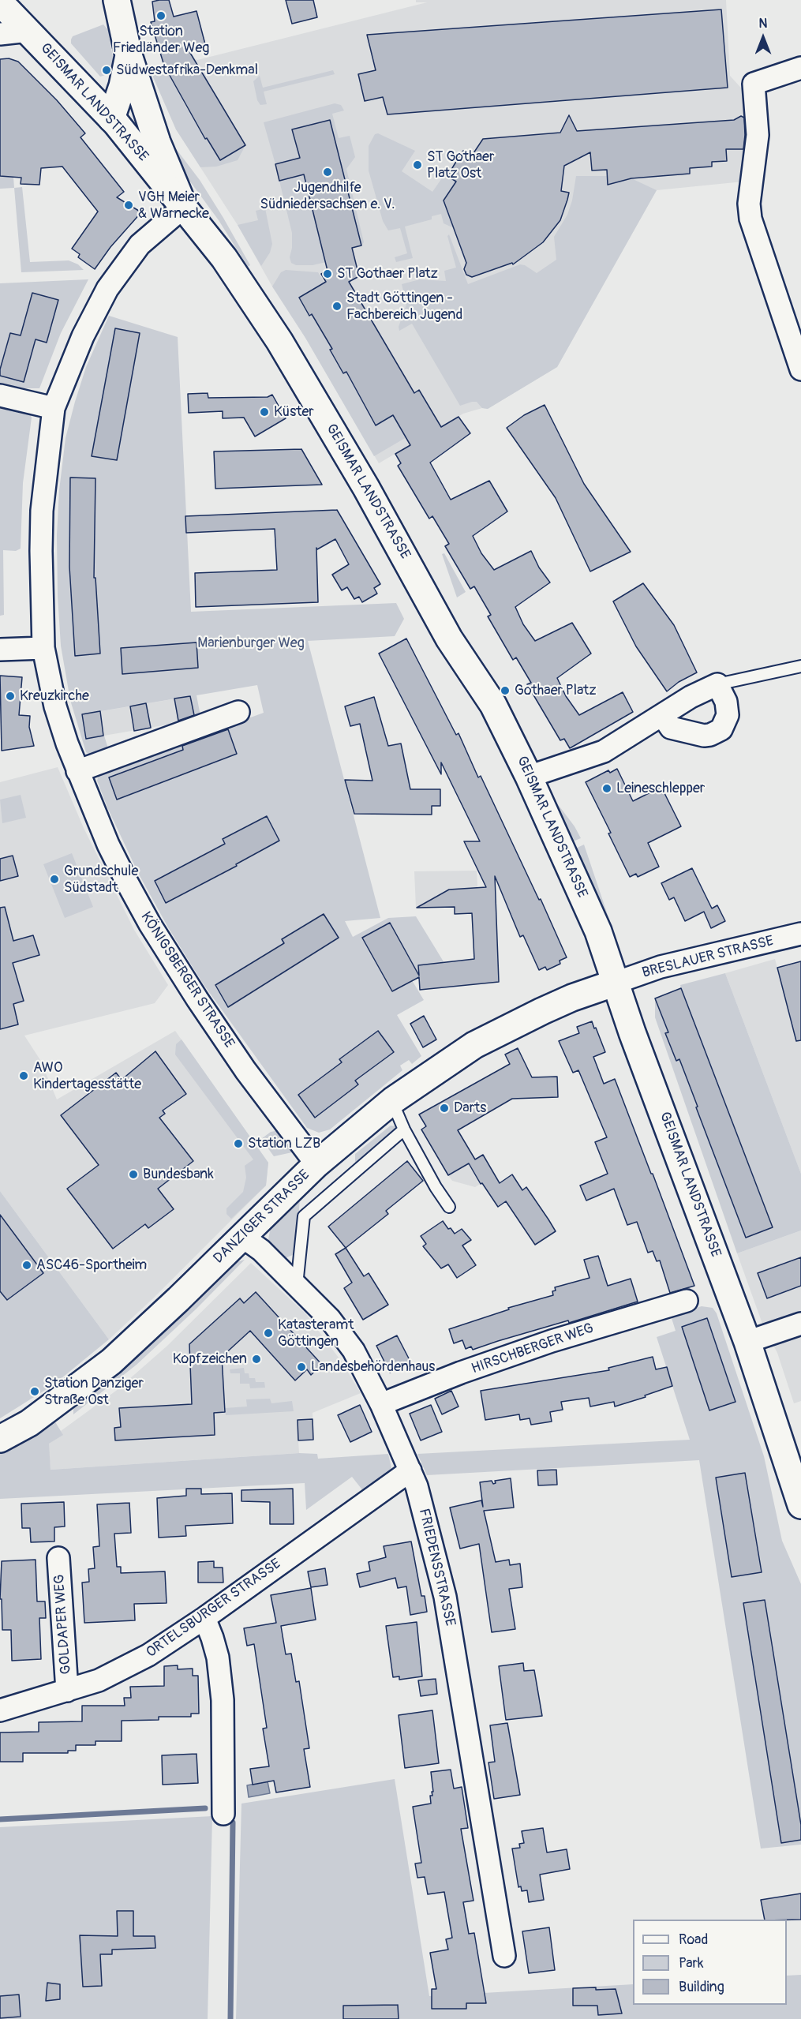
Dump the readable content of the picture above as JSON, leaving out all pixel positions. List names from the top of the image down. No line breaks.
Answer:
{"streets":{"main road":["GEISMAR LANDSTRASSE","DANZIGER STRASSE"],"street":["BRESLAUER STRASSE","KÖNIGSBERGER STRASSE","HIRSCHBERGER WEG","FRIEDENSSTRASSE","ORTELSBURGER STRASSE","GOLDAPER WEG"]},"crossings":[["GEISMAR LANDSTRASSE","BRESLAUER STRASSE"],["GEISMAR LANDSTRASSE","KÖNIGSBERGER STRASSE"],["GEISMAR LANDSTRASSE","DANZIGER STRASSE"],["BRESLAUER STRASSE","DANZIGER STRASSE"],["KÖNIGSBERGER STRASSE","DANZIGER STRASSE"],["DANZIGER STRASSE","FRIEDENSSTRASSE"],["HIRSCHBERGER WEG","FRIEDENSSTRASSE"],["FRIEDENSSTRASSE","ORTELSBURGER STRASSE"],["ORTELSBURGER STRASSE","GOLDAPER WEG"]],"parks":["Marienburger Weg"],"places":["Station Friedländer Weg","Südwestafrika-Denkmal","ST Gothaer Platz Ost","Jugendhilfe Südniedersachsen e. V.","VGH Meier & Warnecke","ST Gothaer Platz","Stadt Göttingen - Fachbereich Jugend","Küster","Gothaer Platz","Kreuzkirche","Leineschlepper","Grundschule Südstadt","AWO Kindertagesstätte","Darts","Station LZB","Bundesbank","ASC46-Sportheim","Katasteramt Göttingen","Kopfzeichen","Landesbehördenhaus","Station Danziger Straße Ost"],"legend":["Road","Park","Building"],"north":"top"}
